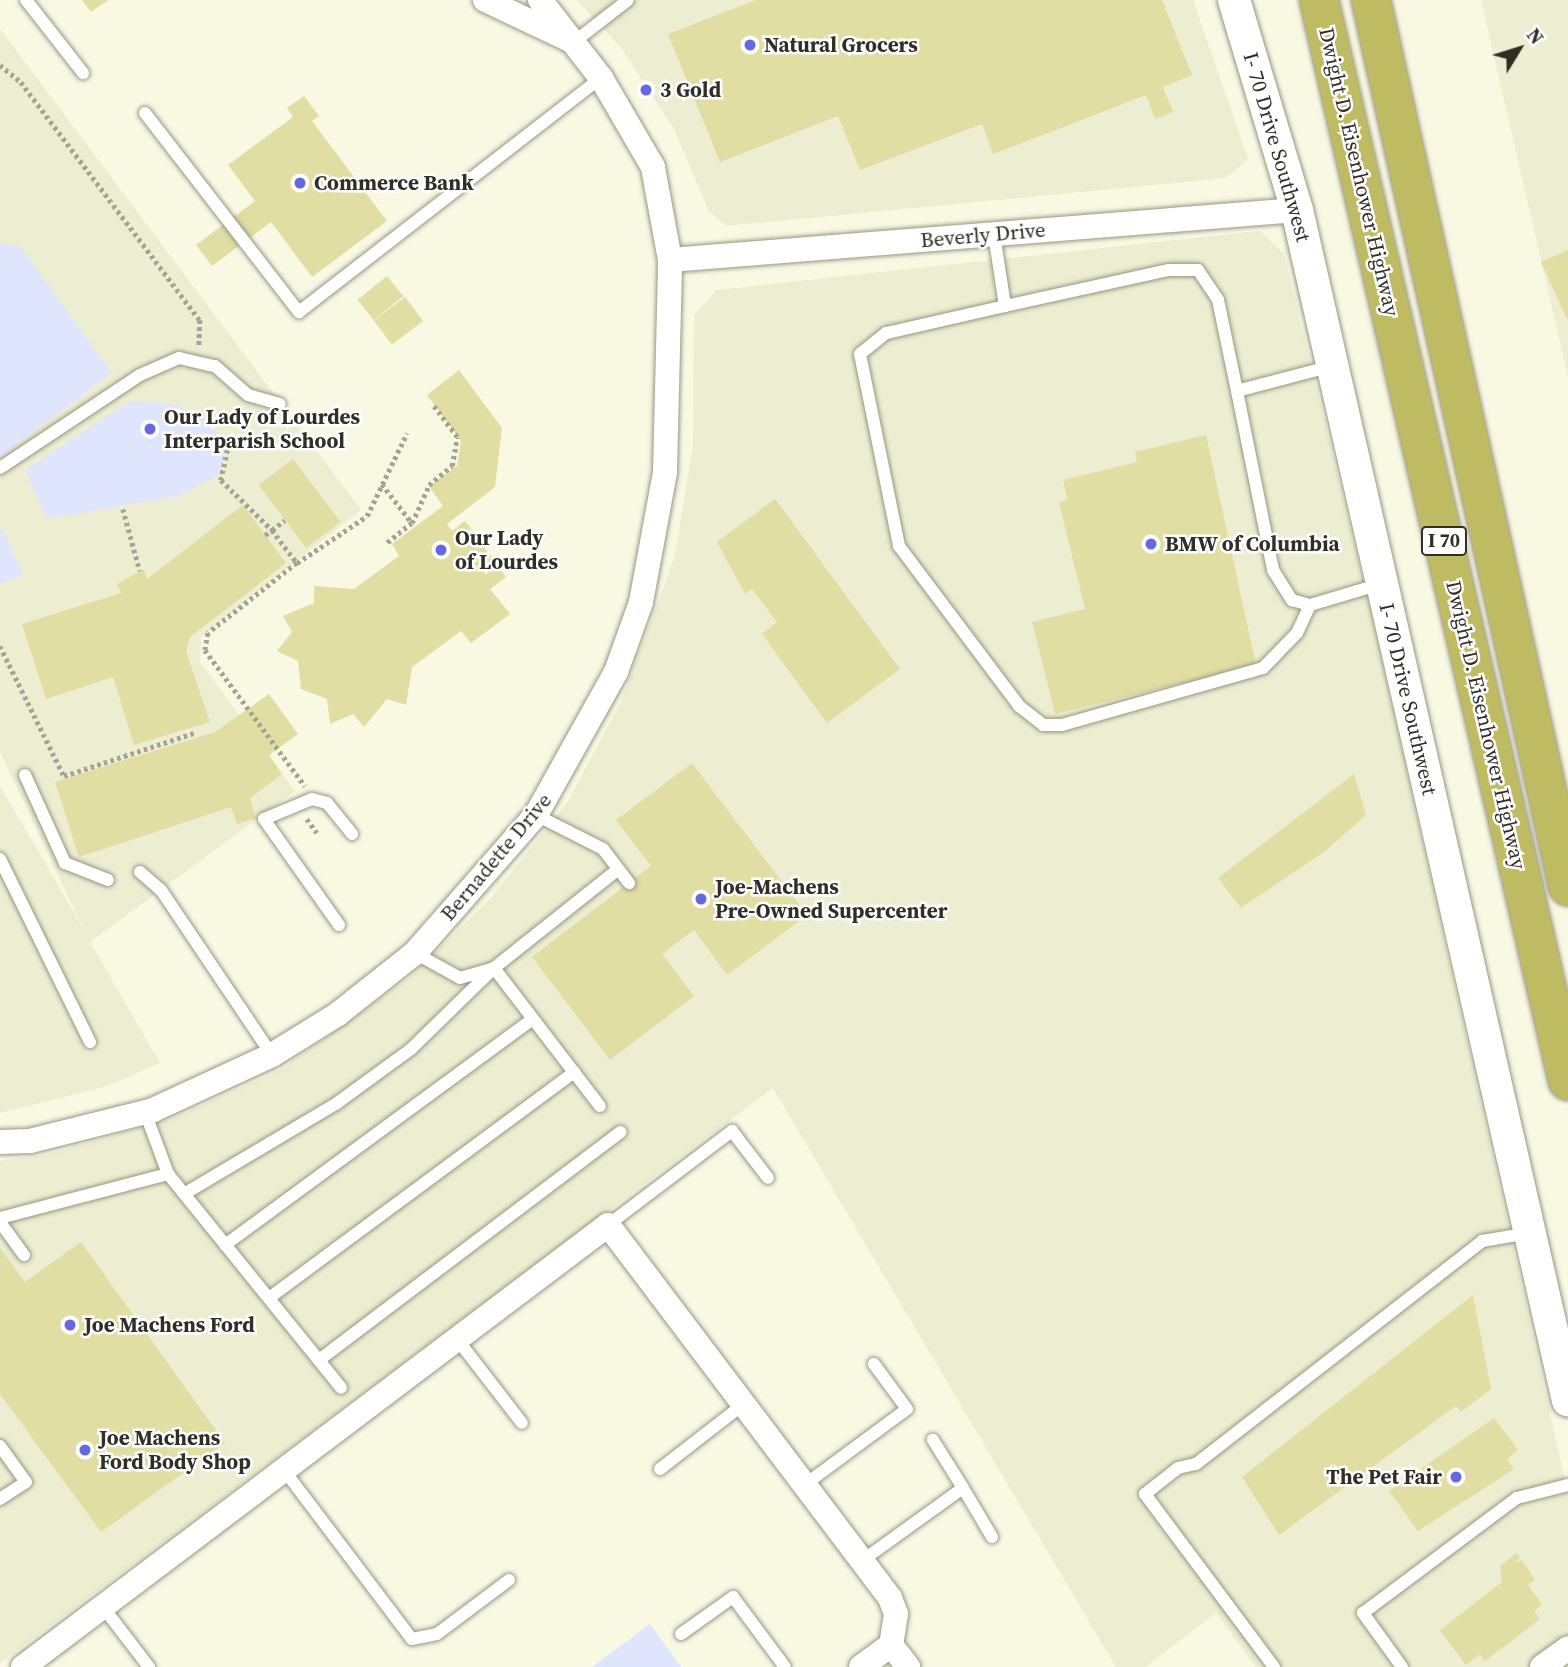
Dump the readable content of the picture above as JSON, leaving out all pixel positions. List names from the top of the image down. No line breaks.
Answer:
{"streets":{"highway":["Dwight D. Eisenhower Highway","I 70"],"street":["I- 70 Drive Southwest","Beverly Drive","Bernadette Drive"]},"crossings":[["I- 70 Drive Southwest","Beverly Drive"],["Beverly Drive","Bernadette Drive"]],"places":["Natural Grocers","3 Gold","Commerce Bank","Our Lady of Lourdes Interparish School","BMW of Columbia","Our Lady of Lourdes","Joe-Machens Pre-Owned Supercenter","Joe Machens Ford","Joe Machens Ford Body Shop","The Pet Fair"],"north":"top right"}
